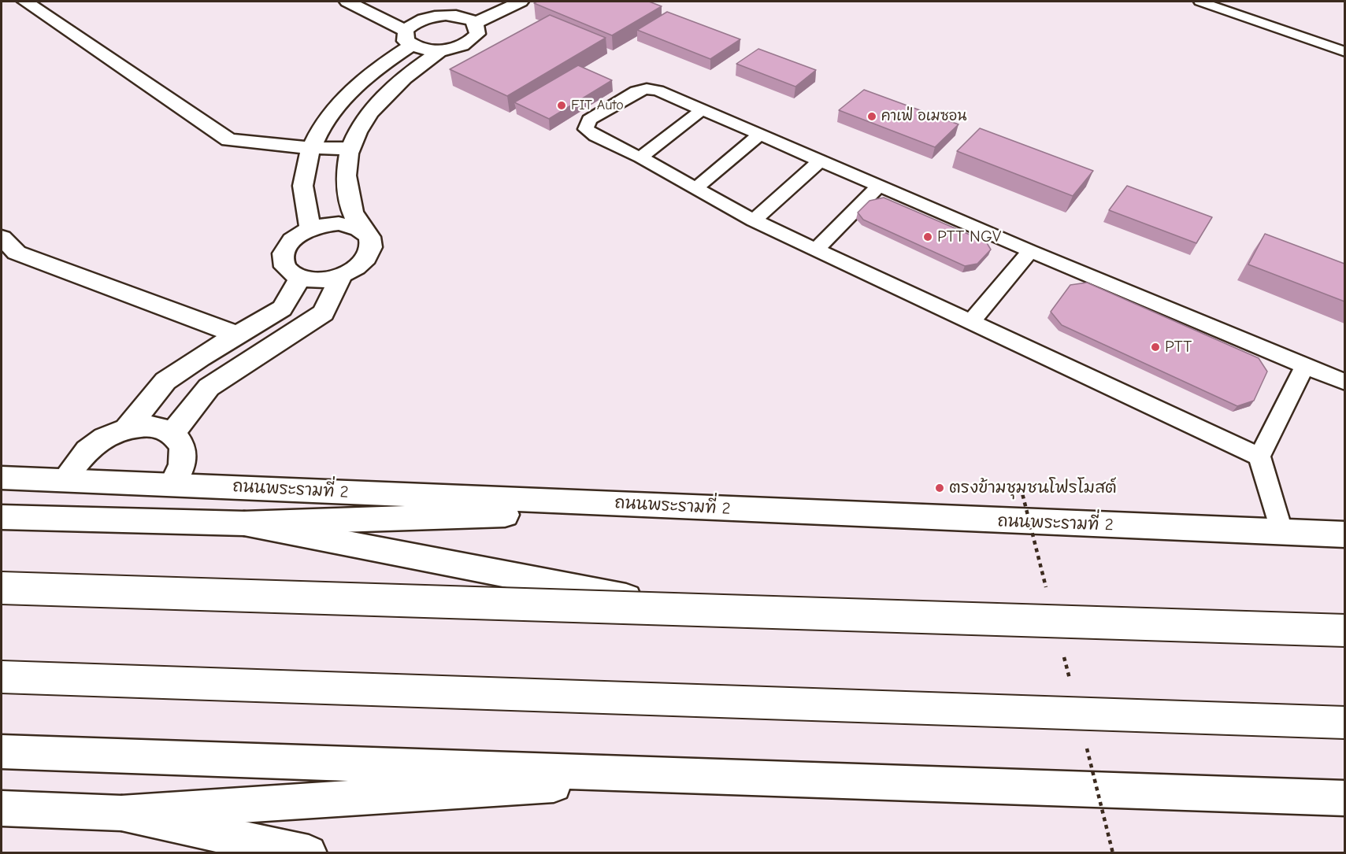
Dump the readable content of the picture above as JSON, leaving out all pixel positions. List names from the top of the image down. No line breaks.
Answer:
{"streets":{"main road":["ถนนพระรามที่ 2"]},"places":["FIT Auto","คาเฟ่ อเมซอน","PTT NGV","PTT","ตรงข้ามชุมชนโฟรโมสต์"]}
